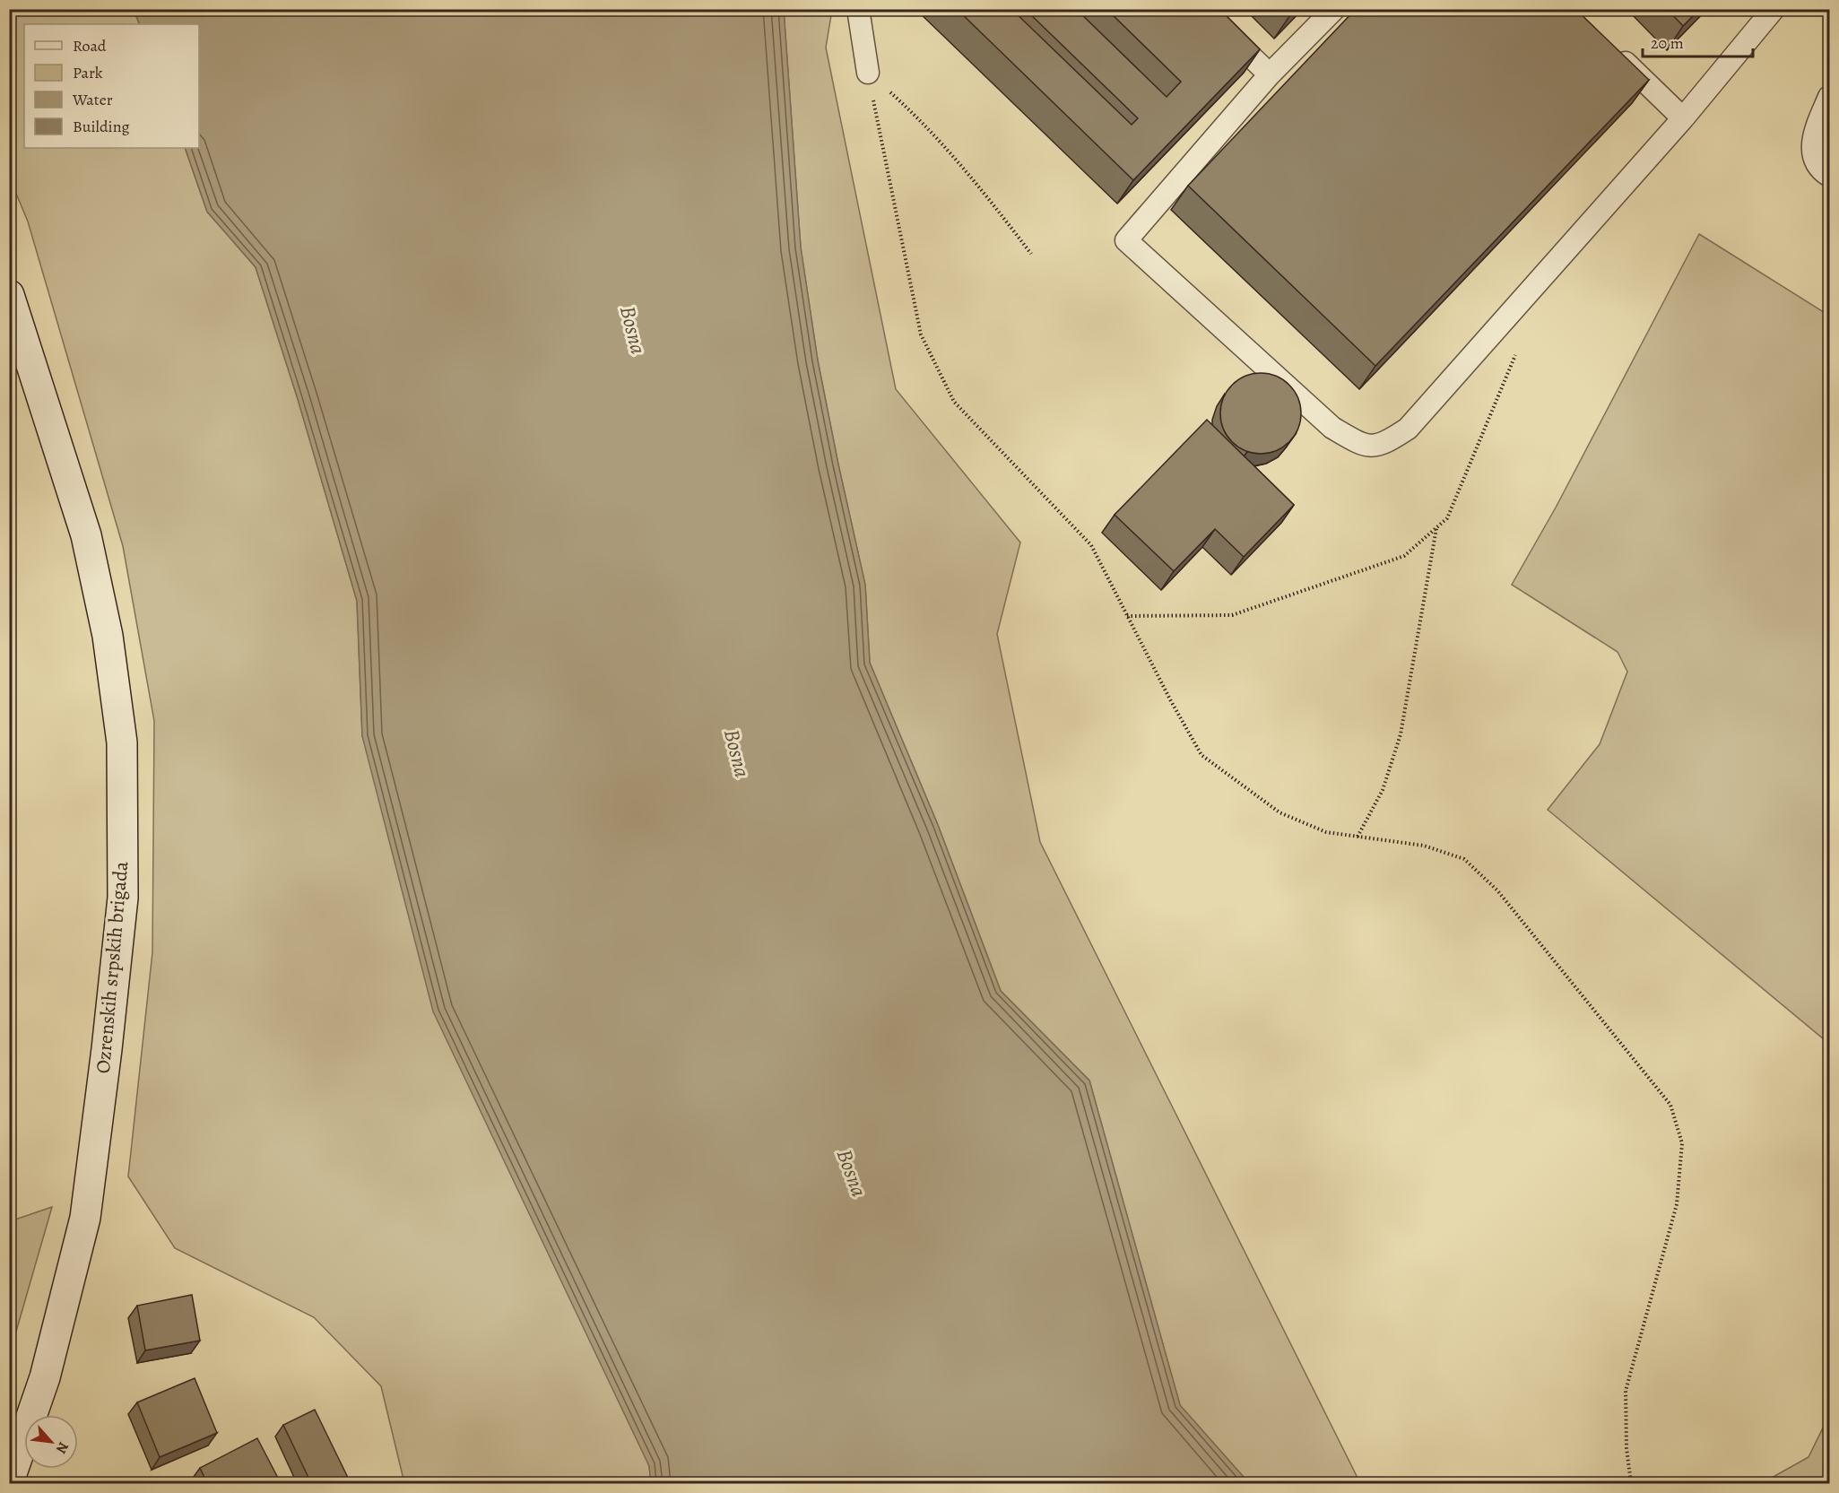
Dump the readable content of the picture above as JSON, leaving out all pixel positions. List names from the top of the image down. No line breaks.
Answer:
{"streets":{"main road":["Ozrenskih srpskih brigada"]},"water":["Bosna"],"legend":["Road","Park","Water","Building"],"scale_bar":"20 m","north":"bottom right"}
